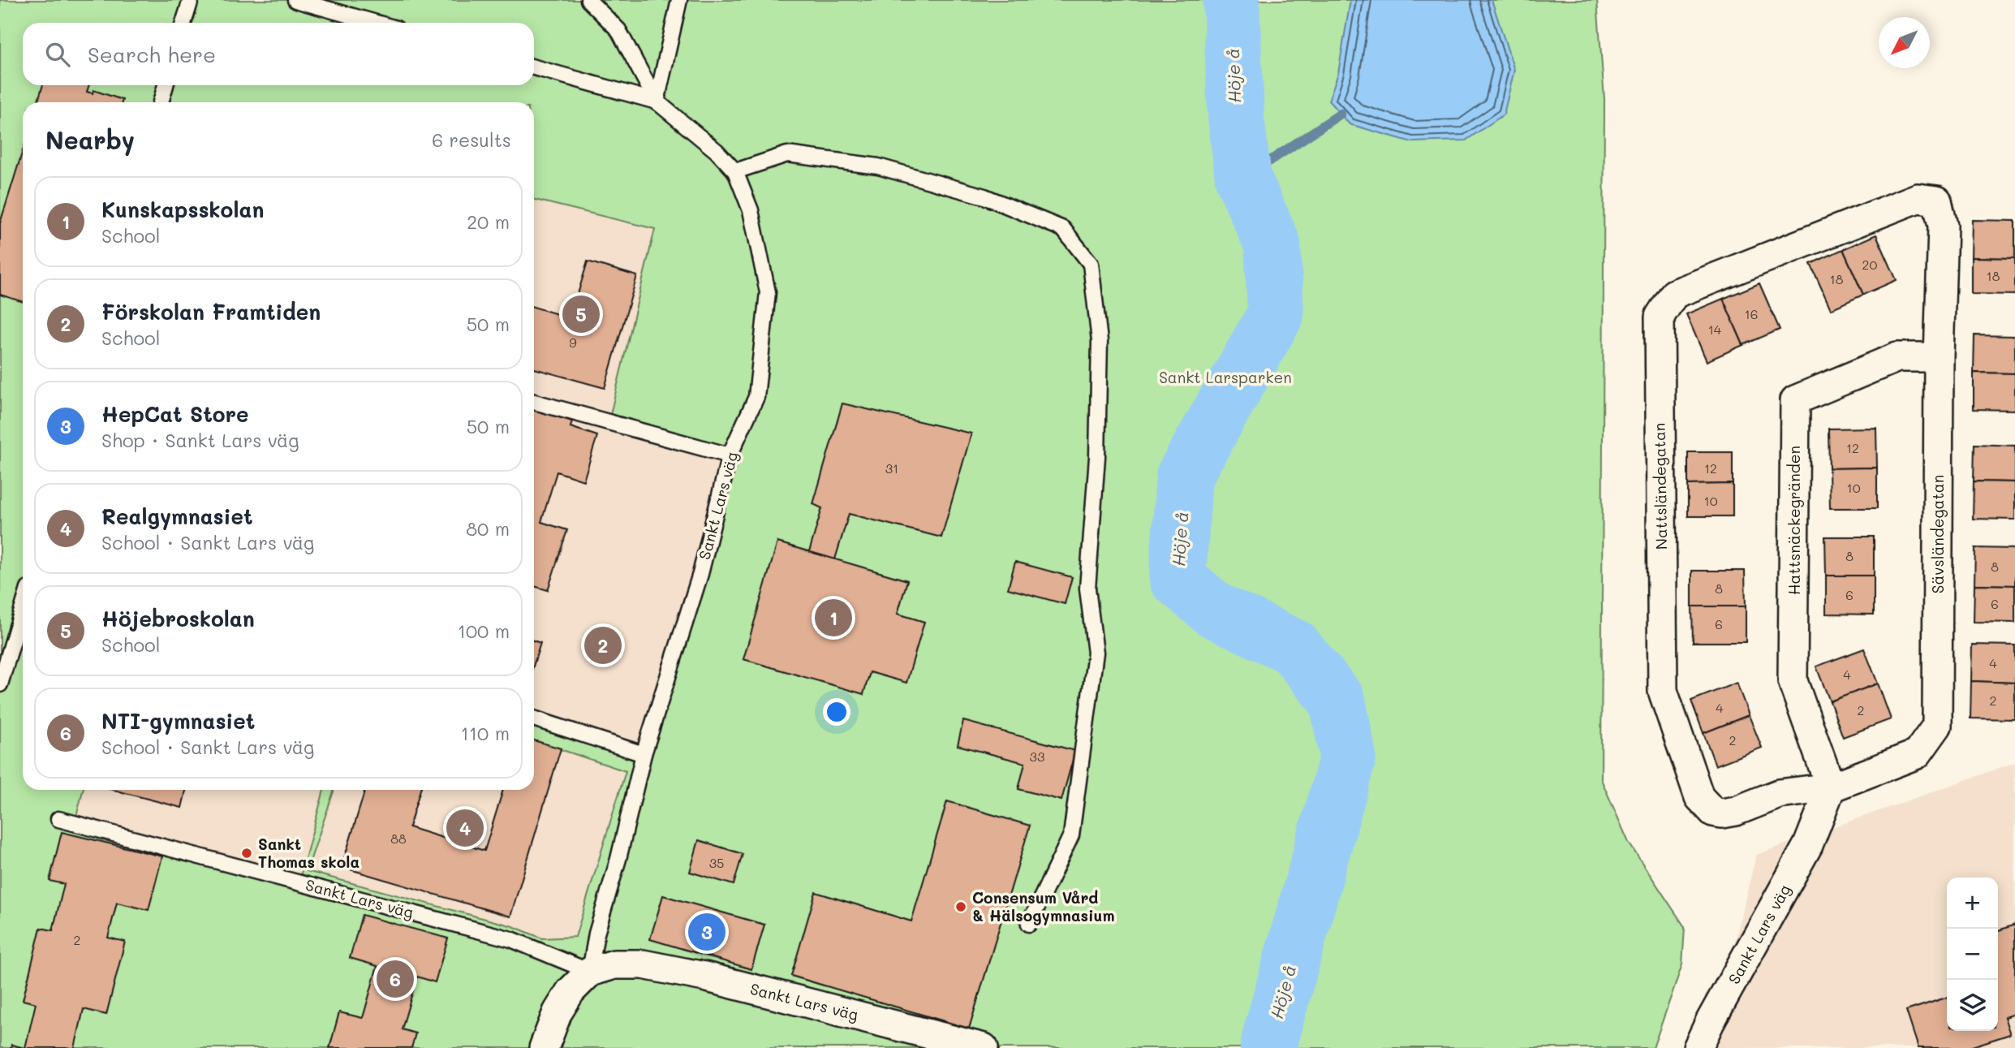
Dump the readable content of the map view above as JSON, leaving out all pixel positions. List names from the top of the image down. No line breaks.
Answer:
{"streets":{"street":["Nattsländegatan","Sankt Lars väg","Hattsnäckegränden","Sävsländegatan"]},"crossings":[["Nattsländegatan","Sankt Lars väg"],["Nattsländegatan","Hattsnäckegränden"],["Nattsländegatan","Sävsländegatan"],["Sankt Lars väg","Hattsnäckegränden"],["Sankt Lars väg","Sävsländegatan"],["Hattsnäckegränden","Sävsländegatan"]],"water":["Höje å"],"parks":["Sankt Larsparken"],"places":["Sankt Thomas skola","Consensum Vård & Hälsogymnasium"],"house_numbers":["20","18","18","16","14","9","12","31","12","10","10","8","8","8","6","6","6","4","4","2","4","2","2","33","88","35","2"],"north":"bottom left","page":{"search":"Search here","heading":["Nearby","6 results"],"list":[{"mark":"1","name":"Kunskapsskolan","note":"School","value":"20 m"},{"mark":"2","name":"Förskolan Framtiden","note":"School","value":"50 m"},{"mark":"3","name":"HepCat Store","note":"Shop · Sankt Lars väg","value":"50 m"},{"mark":"4","name":"Realgymnasiet","note":"School · Sankt Lars väg","value":"80 m"},{"mark":"5","name":"Höjebroskolan","note":"School","value":"100 m"},{"mark":"6","name":"NTI-gymnasiet","note":"School · Sankt Lars väg","value":"110 m"}],"pins":["5","1","2","4","3","6"],"map_buttons":["+","−"]}}
